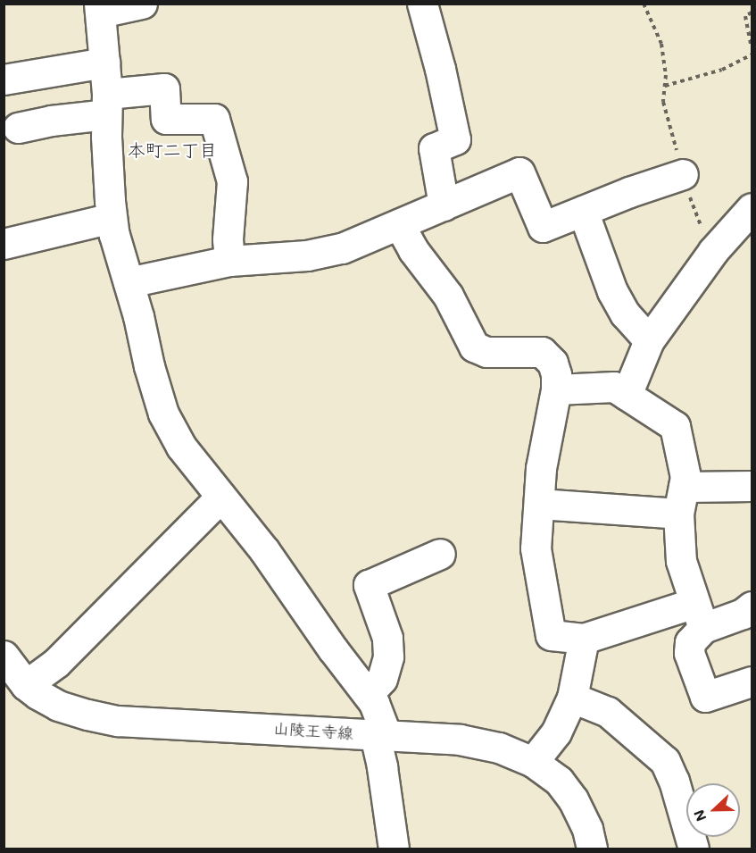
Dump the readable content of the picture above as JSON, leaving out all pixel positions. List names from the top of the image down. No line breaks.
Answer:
{"streets":{"street":["山陵王寺線"]},"districts":["本町二丁目"],"north":"left"}
